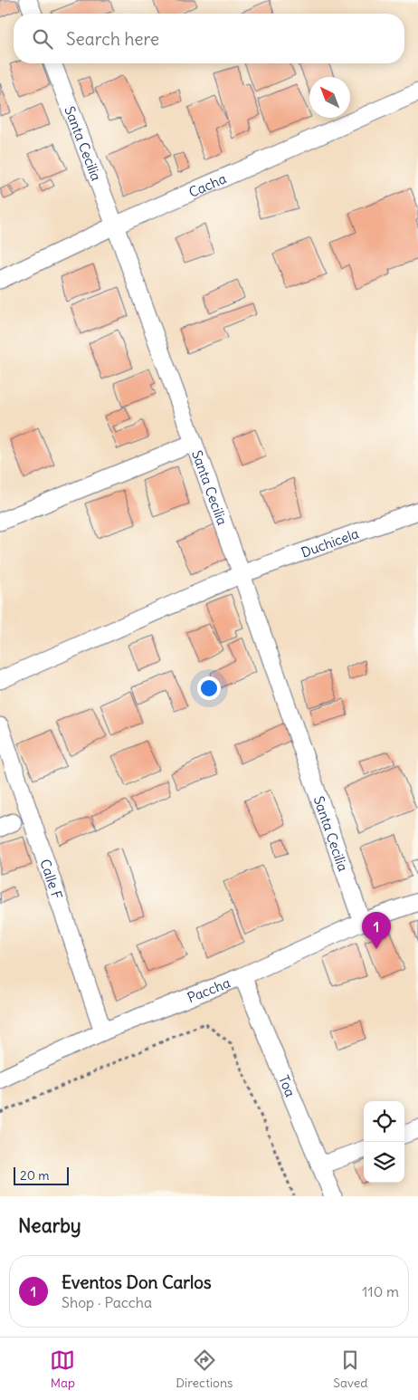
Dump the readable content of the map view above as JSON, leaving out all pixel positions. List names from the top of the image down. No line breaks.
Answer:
{"streets":{"street":["Santa Cecilia","Cacha","Duchicela","Calle F","Paccha","Toa"]},"crossings":[["Santa Cecilia","Cacha"],["Santa Cecilia","Duchicela"],["Santa Cecilia","Paccha"],["Calle F","Paccha"],["Paccha","Toa"]],"scale_bar":"20 m","north":"top left","page":{"search":"Search here","pins":"1","scale":"20 m","heading":"Nearby","list":[{"mark":"1","name":"Eventos Don Carlos","note":"Shop · Paccha","value":"110 m"}],"nav":["Map","Directions","Saved"]}}
